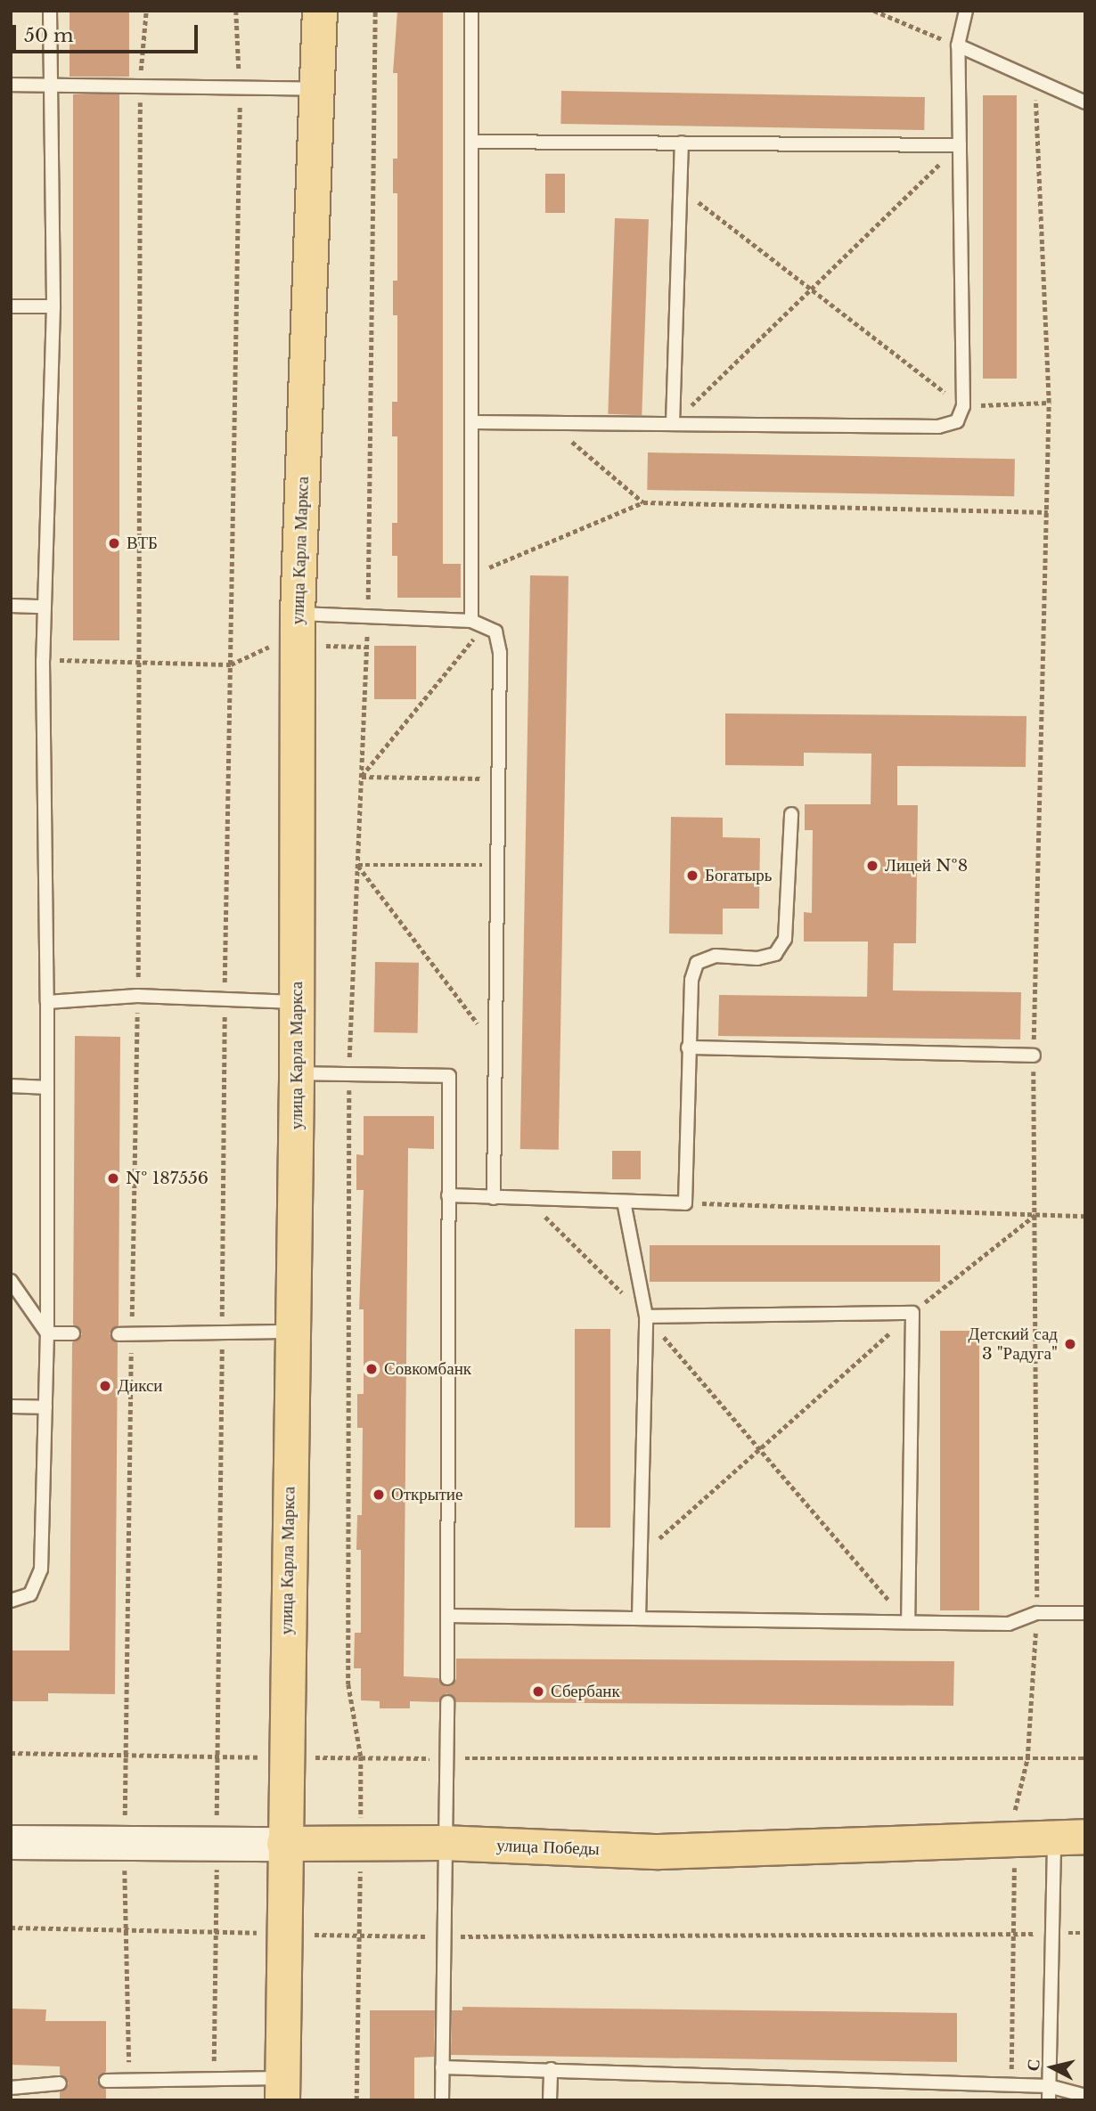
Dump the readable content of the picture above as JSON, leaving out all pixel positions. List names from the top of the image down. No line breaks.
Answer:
{"streets":{"main road":["улица Карла Маркса","улица Победы"]},"crossings":[["улица Карла Маркса","улица Победы"]],"places":["ВТБ","Лицей №8","Богатырь","№ 187556","Детский сад 3 \"Радуга\"","Совкомбанк","Дикси","Открытие","Сбербанк"],"scale_bar":"50 m","north":"left"}
